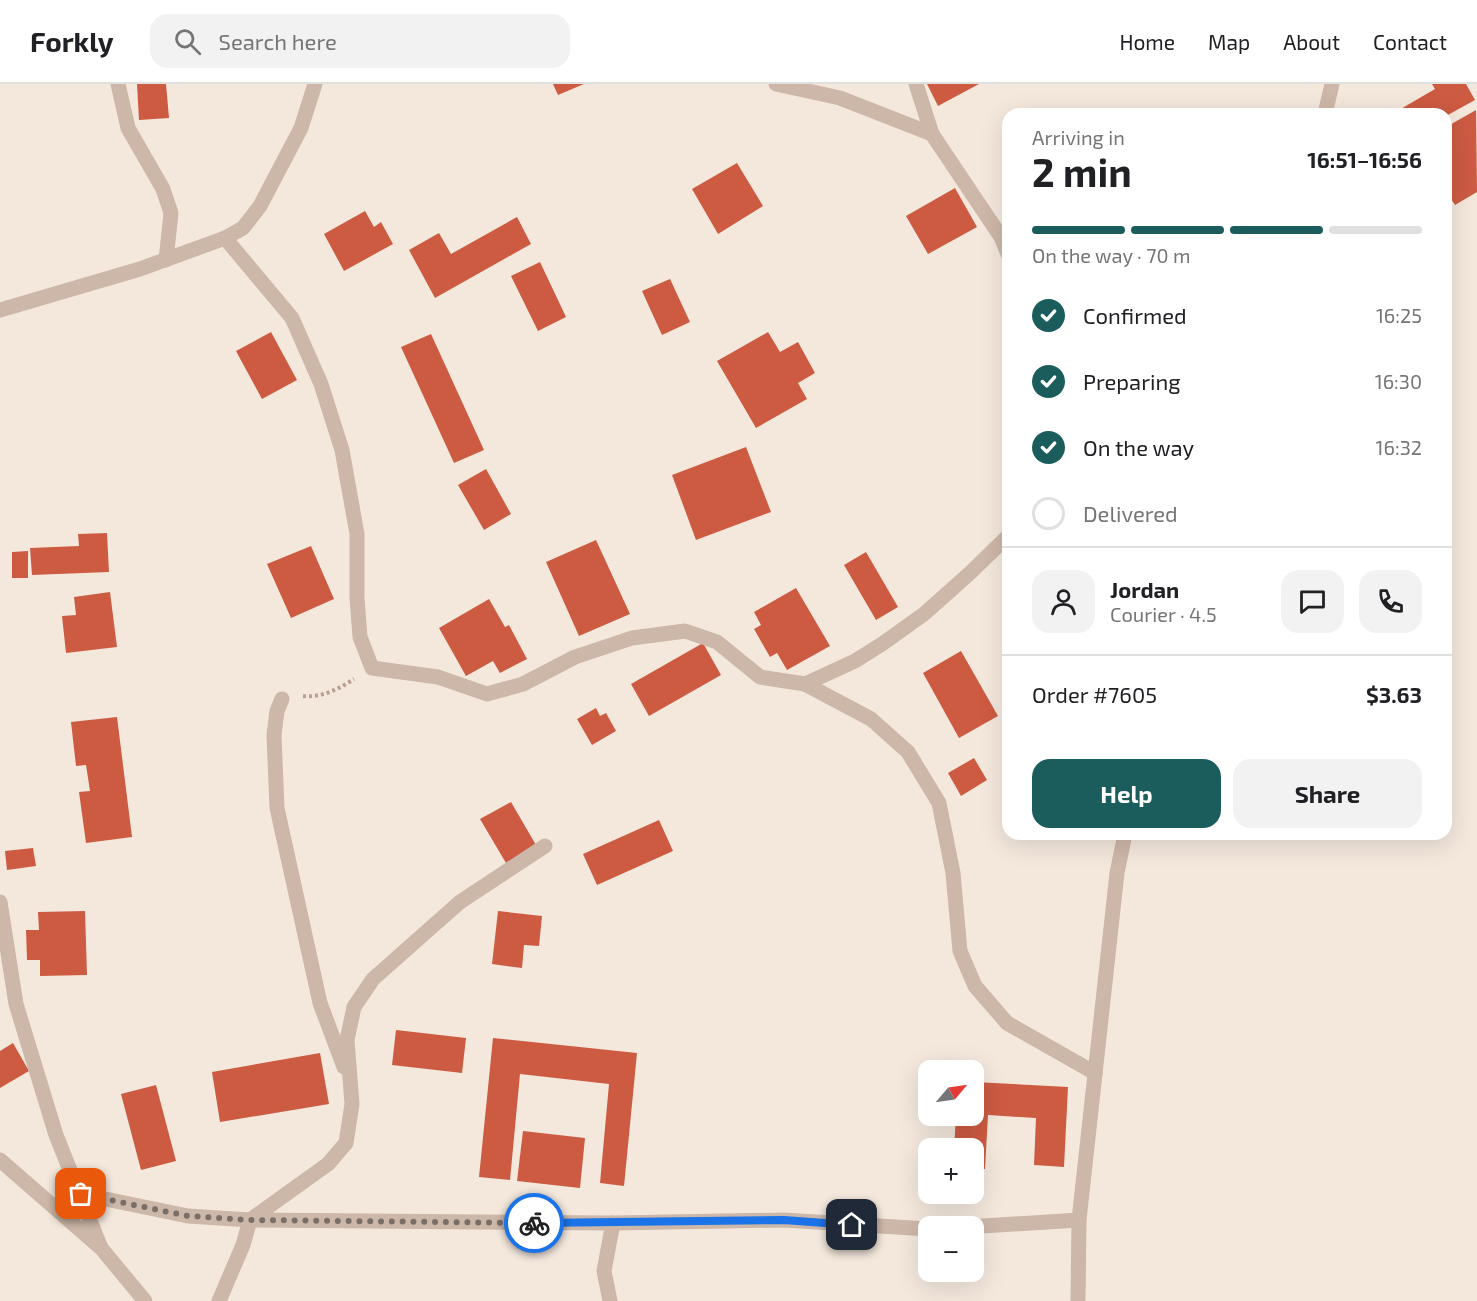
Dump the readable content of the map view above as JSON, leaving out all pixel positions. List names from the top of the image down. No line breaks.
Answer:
{"north":"top right","page":{"header":"Forkly","search":"Search here","nav":["Home","Map","About","Contact"],"heading":["2 min","Arriving in","16:51–16:56"],"panel":["Jordan","Courier · 4.5","Order #7605","$3.63"],"bar":"On the way · 70 m","list":[["Confirmed","16:25"],["Preparing","16:30"],["On the way","16:32"],"Delivered"],"buttons":["Help","Share"],"map_buttons":["+","−"]}}
